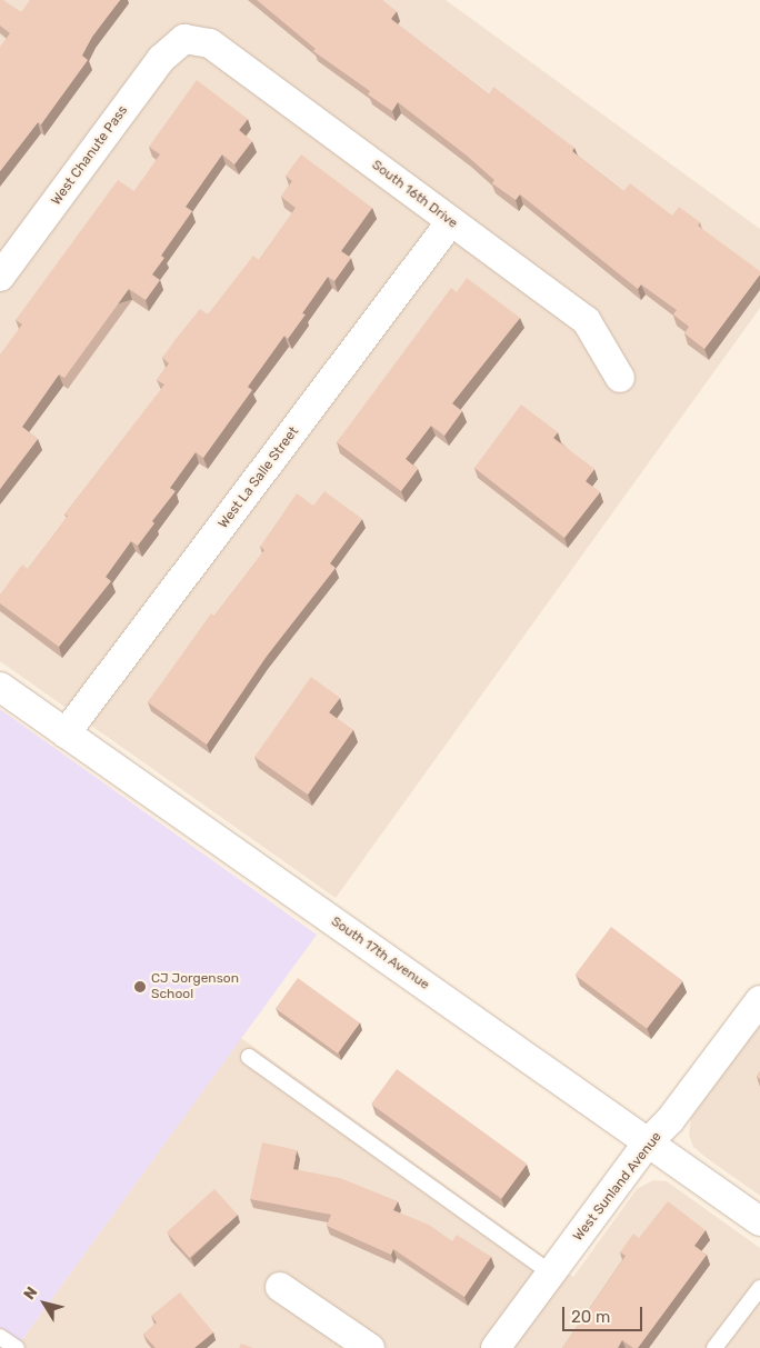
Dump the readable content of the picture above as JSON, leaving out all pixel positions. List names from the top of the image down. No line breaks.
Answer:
{"streets":{"street":["West Chanute Pass","South 16th Drive","West La Salle Street","South 17th Avenue","West Sunland Avenue"]},"crossings":[["West Chanute Pass","South 16th Drive"],["South 16th Drive","West La Salle Street"],["West La Salle Street","South 17th Avenue"],["South 17th Avenue","West Sunland Avenue"]],"places":["CJ Jorgenson School"],"scale_bar":"20 m","north":"top left"}
